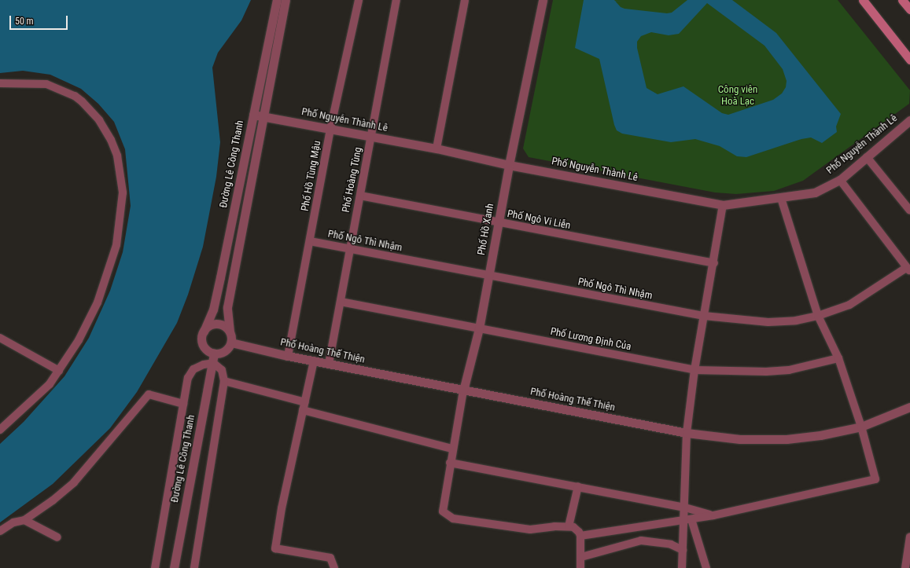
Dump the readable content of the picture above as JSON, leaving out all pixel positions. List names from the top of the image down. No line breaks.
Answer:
{"streets":{"street":["Phố Nguyễn Thành Lê","Đường Lê Công Thanh","Phố Hồ Tùng Mậu","Phố Hoàng Tùng","Phố Ngô Vi Liễn","Phố Hồ Xanh","Phố Ngô Thì Nhậm","Phố Lương Định Của","Phố Hoàng Thế Thiện"]},"crossings":[["Phố Nguyễn Thành Lê","Đường Lê Công Thanh"],["Phố Nguyễn Thành Lê","Phố Hồ Tùng Mậu"],["Phố Nguyễn Thành Lê","Phố Hoàng Tùng"],["Phố Nguyễn Thành Lê","Phố Hồ Xanh"],["Đường Lê Công Thanh","Phố Hoàng Thế Thiện"],["Phố Hồ Tùng Mậu","Phố Ngô Thì Nhậm"],["Phố Hồ Tùng Mậu","Phố Hoàng Thế Thiện"],["Phố Hoàng Tùng","Phố Ngô Vi Liễn"],["Phố Hoàng Tùng","Phố Ngô Thì Nhậm"],["Phố Hoàng Tùng","Phố Lương Định Của"],["Phố Hoàng Tùng","Phố Hoàng Thế Thiện"],["Phố Ngô Vi Liễn","Phố Hồ Xanh"],["Phố Hồ Xanh","Phố Ngô Thì Nhậm"],["Phố Hồ Xanh","Phố Lương Định Của"],["Phố Hồ Xanh","Phố Hoàng Thế Thiện"]],"parks":["Công viên Hoà Lạc"],"scale_bar":"50 m"}
